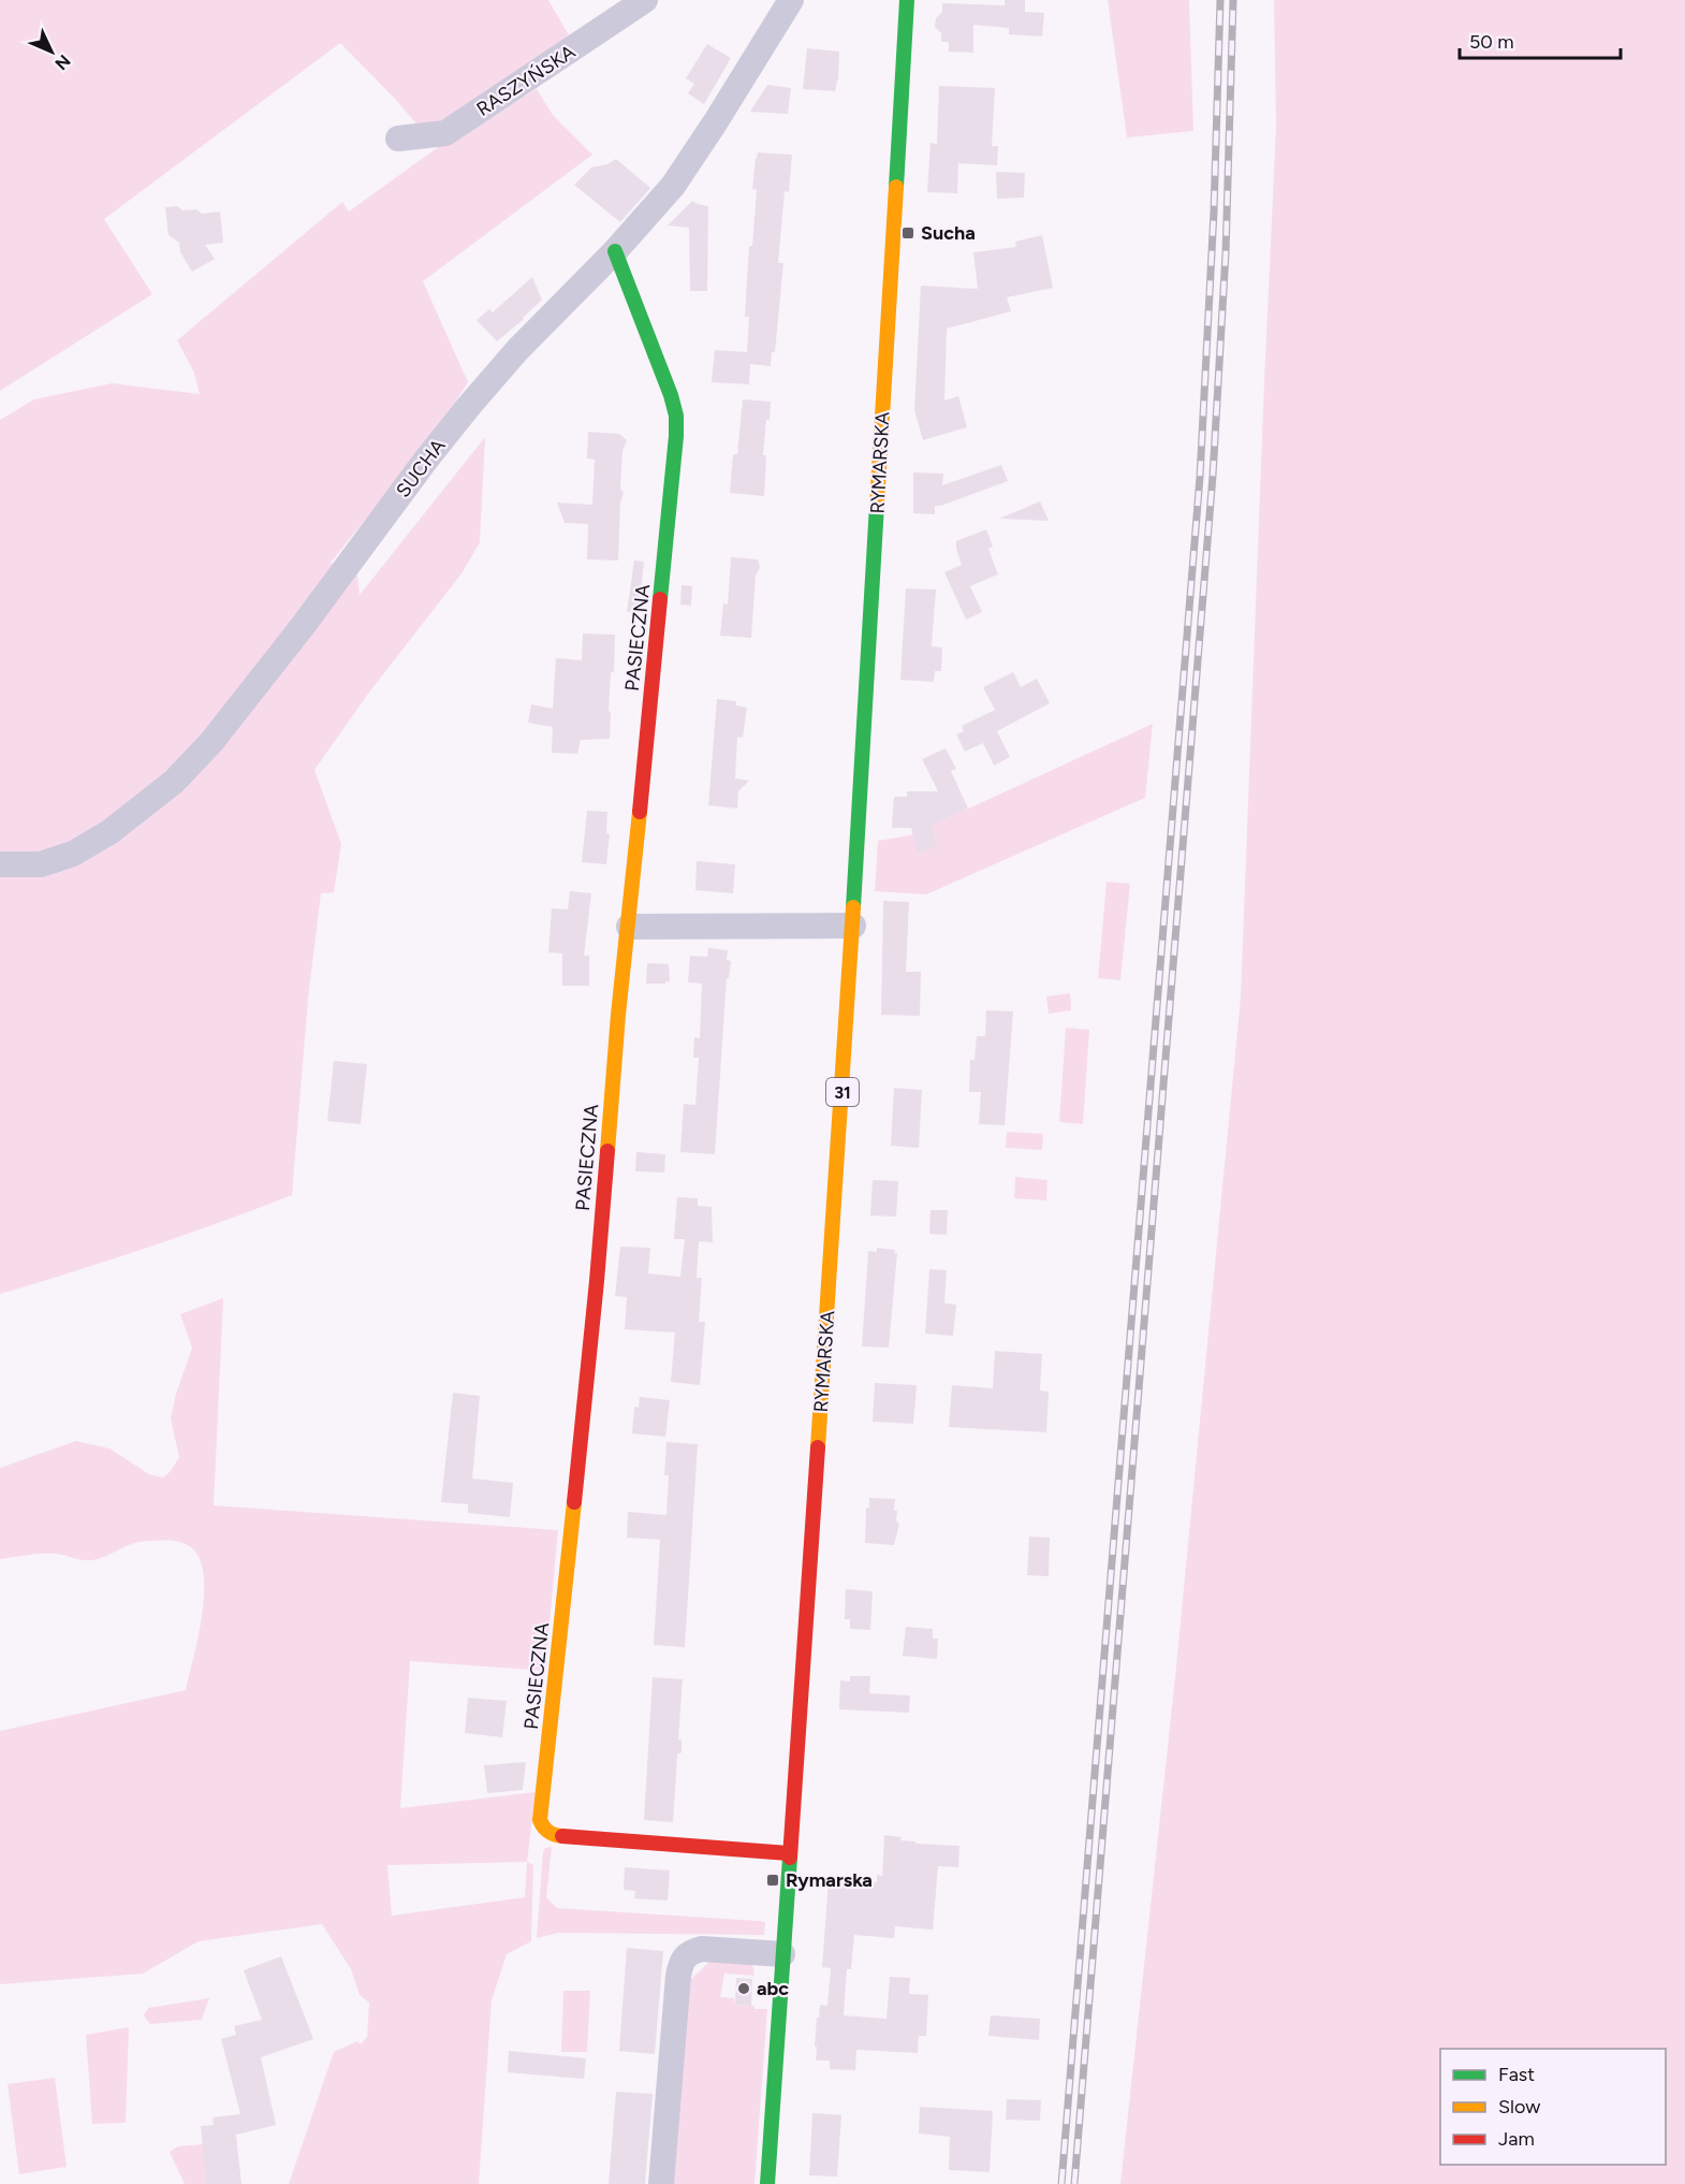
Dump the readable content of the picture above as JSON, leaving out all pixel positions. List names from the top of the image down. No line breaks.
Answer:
{"streets":{"main road":["RYMARSKA","PASIECZNA","31"],"street":["RASZYŃSKA","SUCHA"]},"crossings":[["RYMARSKA","PASIECZNA"],["SUCHA","PASIECZNA"]],"places":{"transit":["Sucha","Rymarska"],"other":["abc"]},"legend":["Fast","Slow","Jam"],"scale_bar":"50 m","north":"bottom right"}
